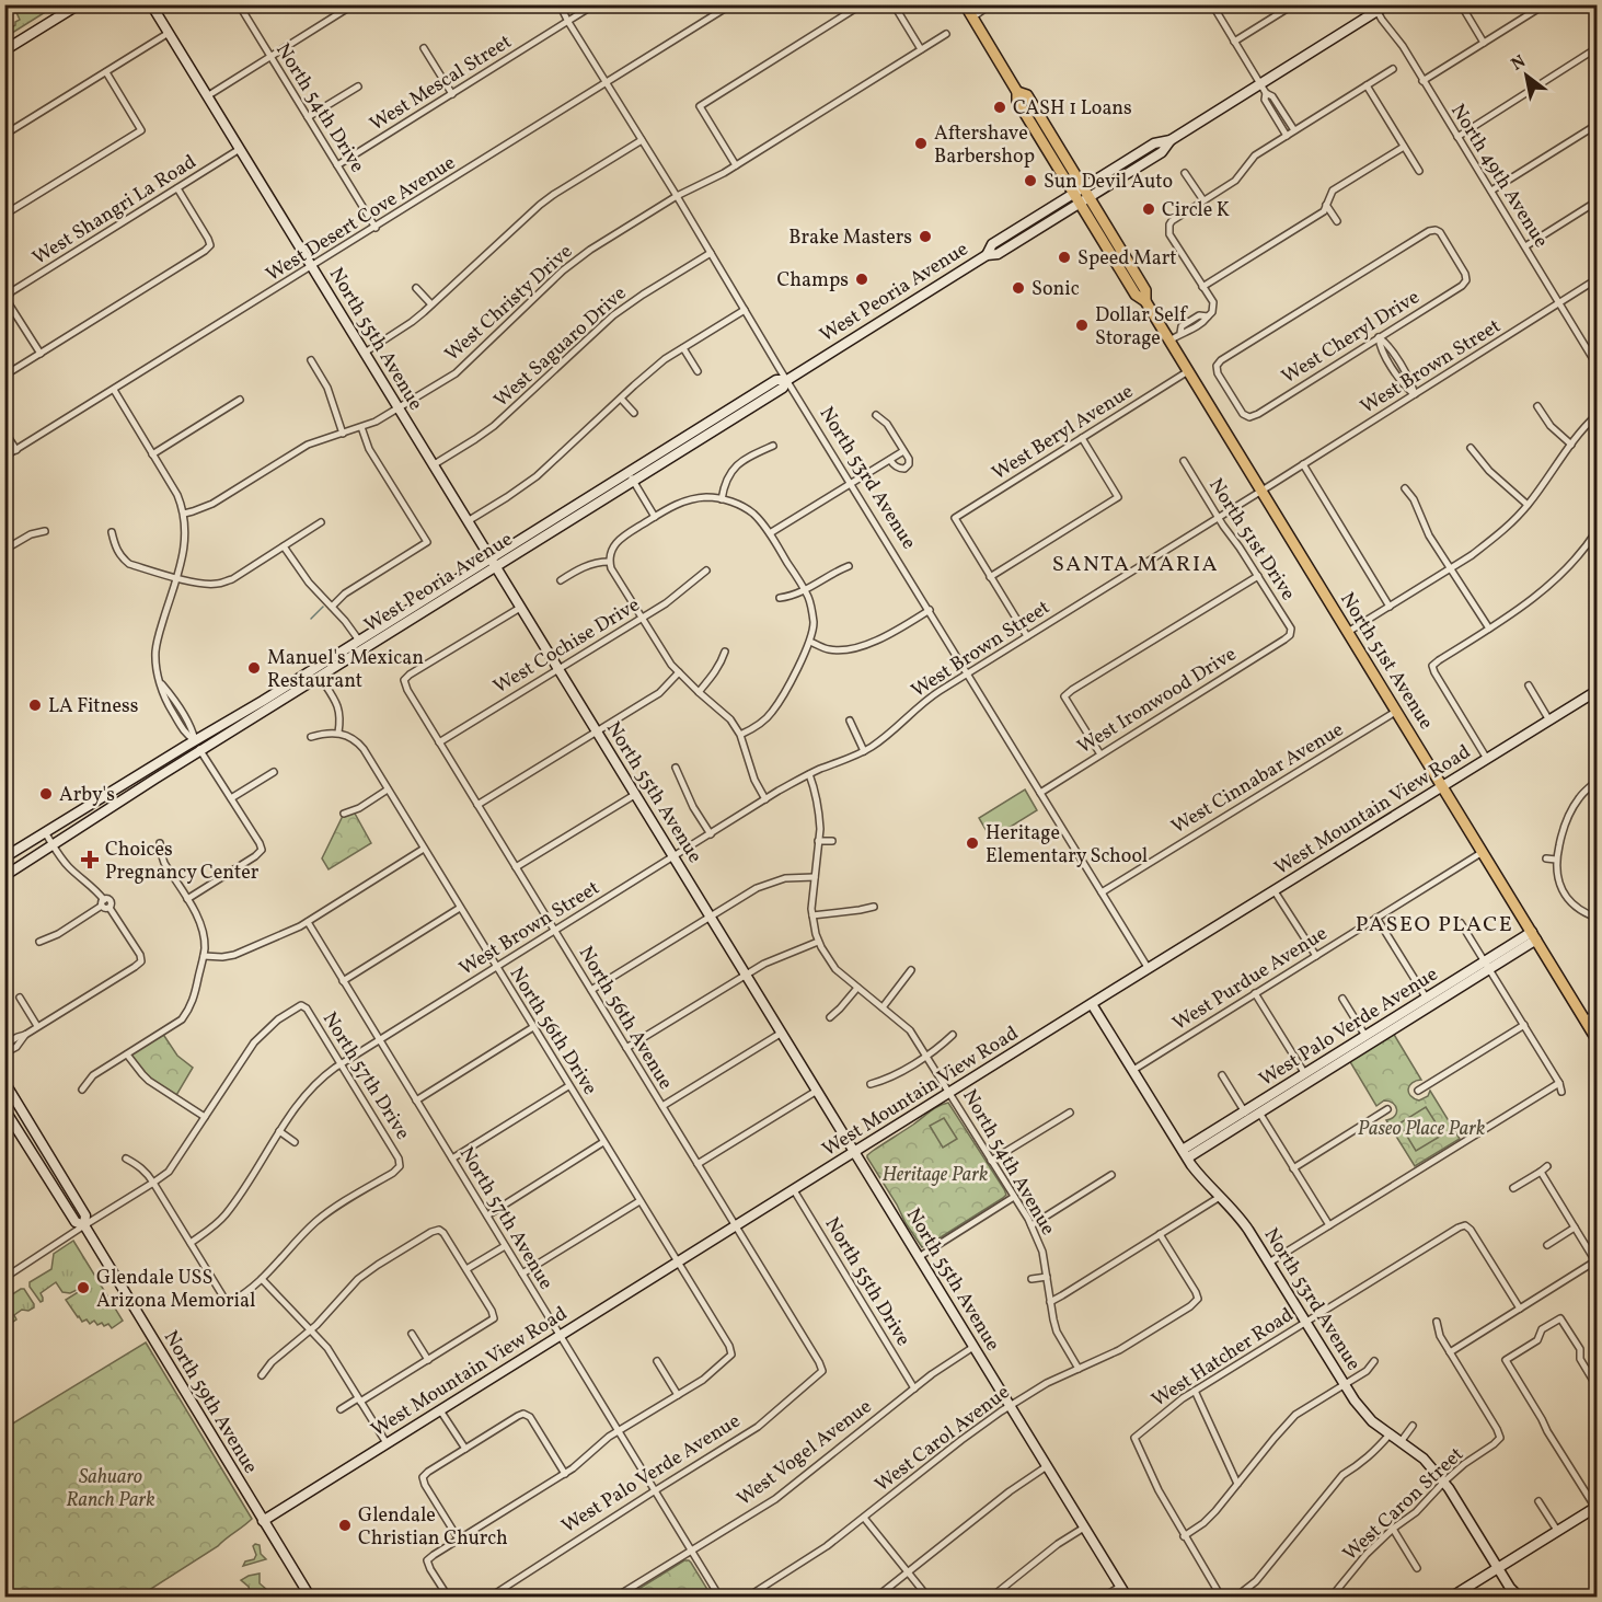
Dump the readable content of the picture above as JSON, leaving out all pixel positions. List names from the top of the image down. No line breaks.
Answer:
{"streets":{"main road":["North 51st Avenue"],"street":["West Mescal Street","North 54th Drive","North 49th Avenue","West Shangri La Road","West Desert Cove Avenue","West Peoria Avenue","West Christy Drive","West Cheryl Drive","North 55th Avenue","West Saguaro Drive","West Brown Street","West Beryl Avenue","North 53rd Avenue","North 51st Drive","West Cochise Drive","West Ironwood Drive","West Cinnabar Avenue","West Mountain View Road","West Purdue Avenue","North 56th Avenue","West Palo Verde Avenue","North 56th Drive","North 57th Drive","North 54th Avenue","North 57th Avenue","North 55th Drive","West Hatcher Road","North 59th Avenue","West Carol Avenue","West Vogel Avenue","West Caron Street"]},"crossings":[["West Mescal Street","North 54th Drive"],["West Mescal Street","North 53rd Avenue"],["North 54th Drive","West Desert Cove Avenue"],["North 49th Avenue","West Peoria Avenue"],["North 49th Avenue","West Brown Street"],["West Shangri La Road","North 55th Avenue"],["West Desert Cove Avenue","North 55th Avenue"],["West Desert Cove Avenue","North 53rd Avenue"],["West Peoria Avenue","North 55th Avenue"],["West Peoria Avenue","North 53rd Avenue"],["West Peoria Avenue","North 51st Avenue"],["West Christy Drive","North 55th Avenue"],["West Christy Drive","North 53rd Avenue"],["North 55th Avenue","West Saguaro Drive"],["North 55th Avenue","West Brown Street"],["North 55th Avenue","West Cochise Drive"],["North 55th Avenue","West Mountain View Road"],["North 55th Avenue","North 56th Avenue"],["North 55th Avenue","West Carol Avenue"],["North 55th Avenue","West Vogel Avenue"],["West Saguaro Drive","North 53rd Avenue"],["West Brown Street","North 53rd Avenue"],["West Brown Street","North 51st Drive"],["West Brown Street","North 51st Avenue"],["West Brown Street","North 56th Avenue"],["West Brown Street","North 56th Drive"],["West Brown Street","North 57th Drive"],["West Brown Street","North 54th Avenue"],["West Brown Street","North 57th Avenue"],["West Beryl Avenue","North 51st Avenue"],["North 53rd Avenue","West Ironwood Drive"],["North 53rd Avenue","West Cinnabar Avenue"],["North 53rd Avenue","West Mountain View Road"],["North 53rd Avenue","West Purdue Avenue"],["North 53rd Avenue","West Palo Verde Avenue"],["North 53rd Avenue","West Hatcher Road"],["North 53rd Avenue","West Caron Street"],["North 51st Drive","West Ironwood Drive"],["West Cochise Drive","North 56th Avenue"],["North 51st Avenue","West Cinnabar Avenue"],["North 51st Avenue","West Mountain View Road"],["North 51st Avenue","West Purdue Avenue"],["North 51st Avenue","West Palo Verde Avenue"],["West Mountain View Road","North 56th Avenue"],["West Mountain View Road","North 56th Drive"],["West Mountain View Road","North 54th Avenue"],["West Mountain View Road","North 57th Avenue"],["West Mountain View Road","North 55th Drive"],["West Mountain View Road","North 59th Avenue"],["North 56th Avenue","West Palo Verde Avenue"],["West Palo Verde Avenue","North 57th Avenue"],["North 54th Avenue","West Carol Avenue"],["North 57th Avenue","West Vogel Avenue"],["North 55th Drive","West Vogel Avenue"]],"districts":["SANTA MARIA","PASEO PLACE"],"parks":["Paseo Place Park","Heritage Park","Sahuaro Ranch Park"],"places":{"other":["CASH 1 Loans","Aftershave Barbershop","Sun Devil Auto","Circle K","Brake Masters","Speed Mart","Champs","Sonic","Dollar Self Storage","Manuel's Mexican Restaurant","LA Fitness","Arby's","Heritage Elementary School","Glendale USS Arizona Memorial","Glendale Christian Church"],"health":["Choices Pregnancy Center"]},"north":"top left"}
